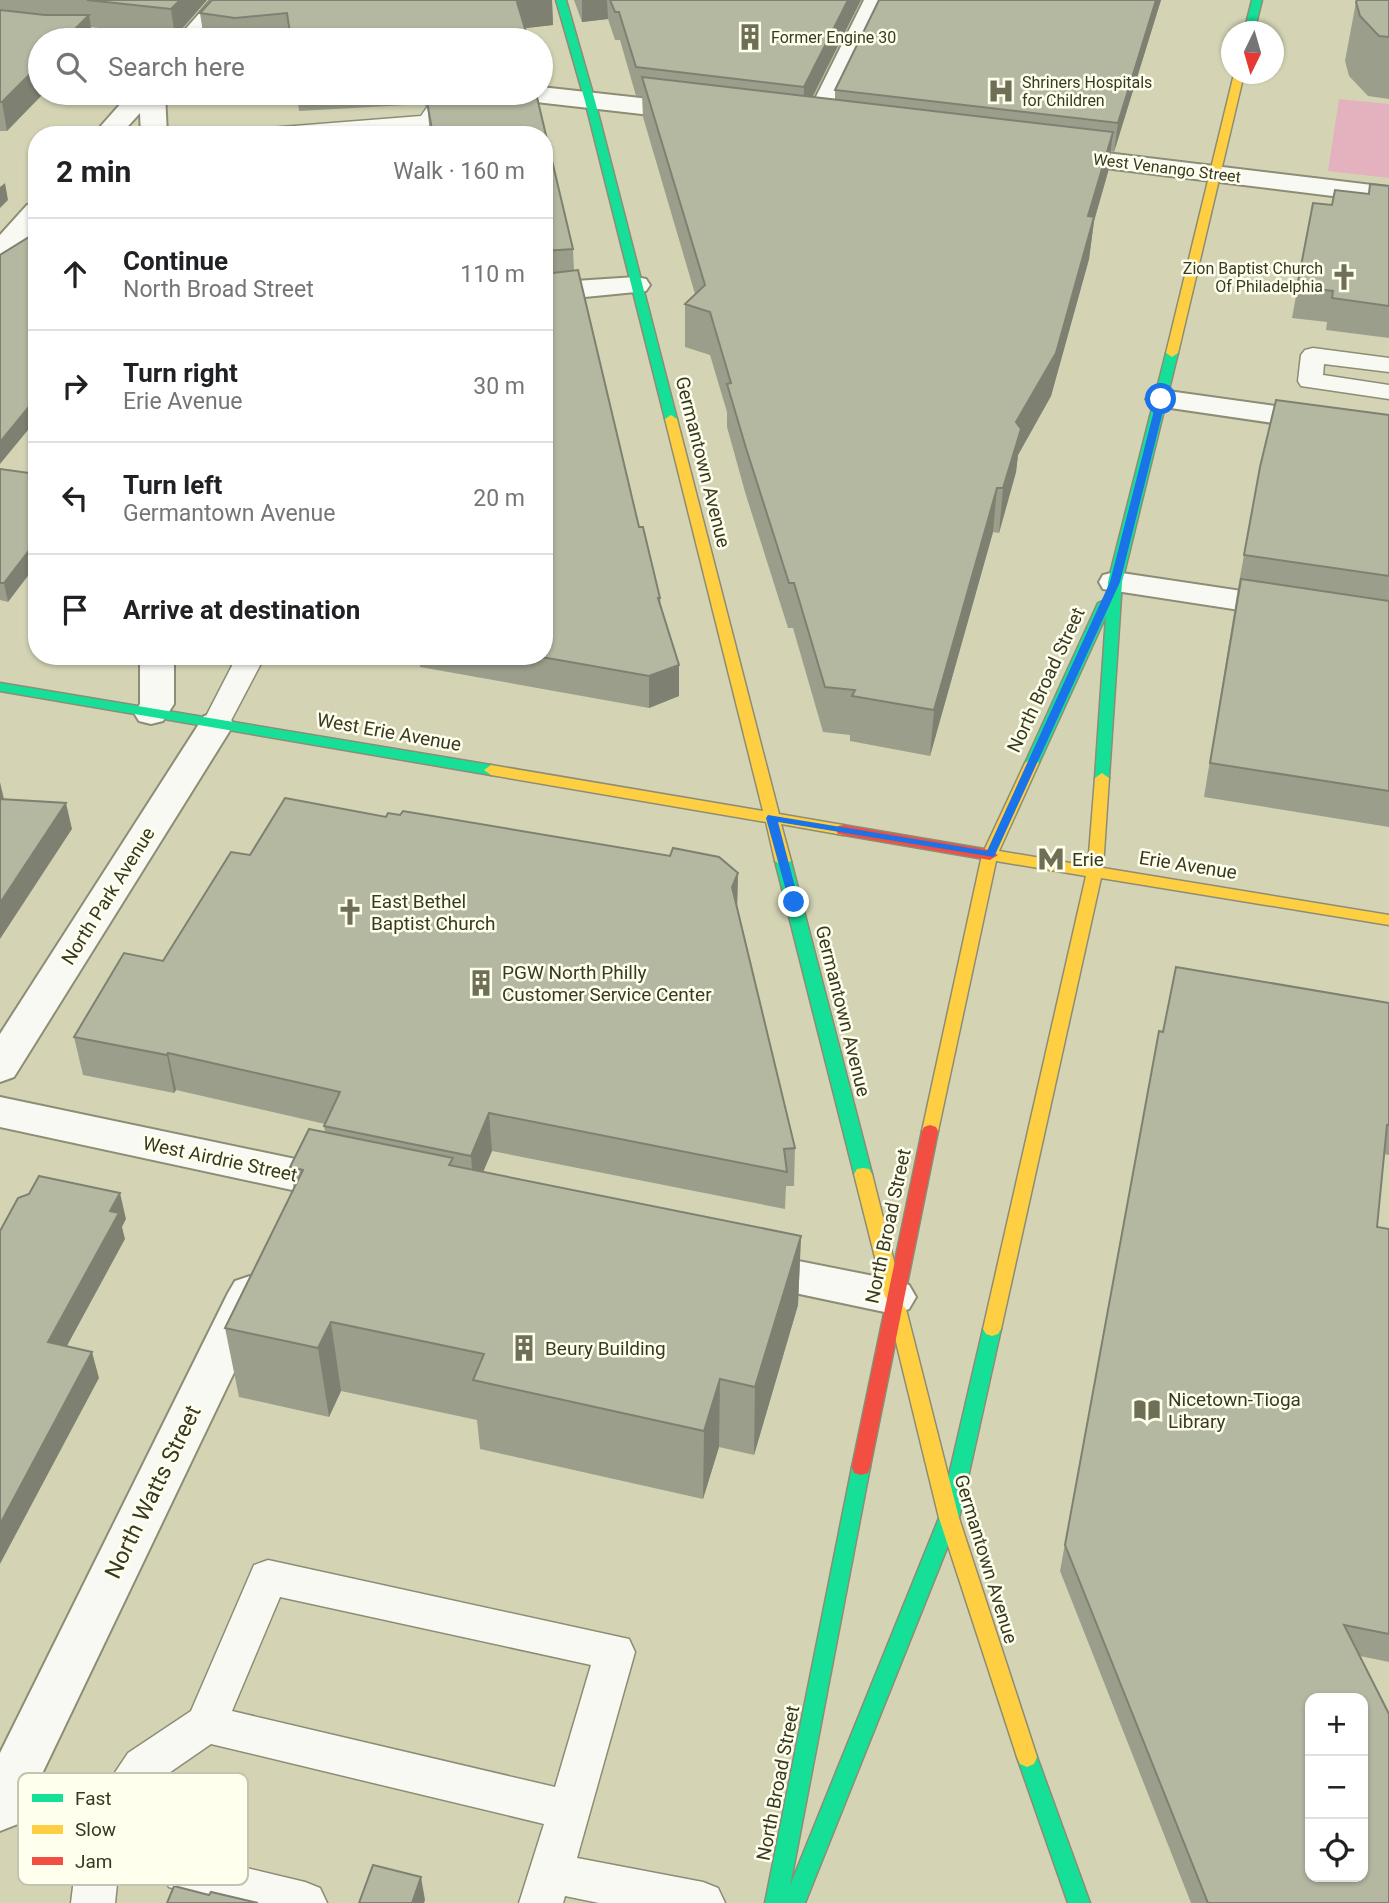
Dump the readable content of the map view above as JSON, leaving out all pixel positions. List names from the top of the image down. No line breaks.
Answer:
{"streets":{"main road":["Germantown Avenue","North Broad Street","West Erie Avenue","Erie Avenue"],"street":["West Venango Street","North Park Avenue","West Airdrie Street","North Watts Street"]},"crossings":[["West Venango Street","North Broad Street"],["Germantown Avenue","North Broad Street"],["Germantown Avenue","West Erie Avenue"],["Germantown Avenue","Erie Avenue"],["North Broad Street","Erie Avenue"],["West Erie Avenue","Erie Avenue"],["West Erie Avenue","North Park Avenue"],["West Airdrie Street","North Watts Street"]],"places":{"building":["Former Engine 30","PGW North Philly Customer Service Center","Beury Building"],"hospital":["Shriners Hospitals for Children"],"church":["Zion Baptist Church Of Philadelphia","East Bethel Baptist Church"],"metro station":["Erie"],"library":["Nicetown-Tioga Library"]},"legend":["Fast","Slow","Jam"],"north":"bottom","page":{"search":"Search here","heading":["2 min","Walk · 160 m"],"list":[["Continue","North Broad Street","110 m"],["Turn right","Erie Avenue","30 m"],["Turn left","Germantown Avenue","20 m"],"Arrive at destination"],"map_buttons":["+","−"]}}
